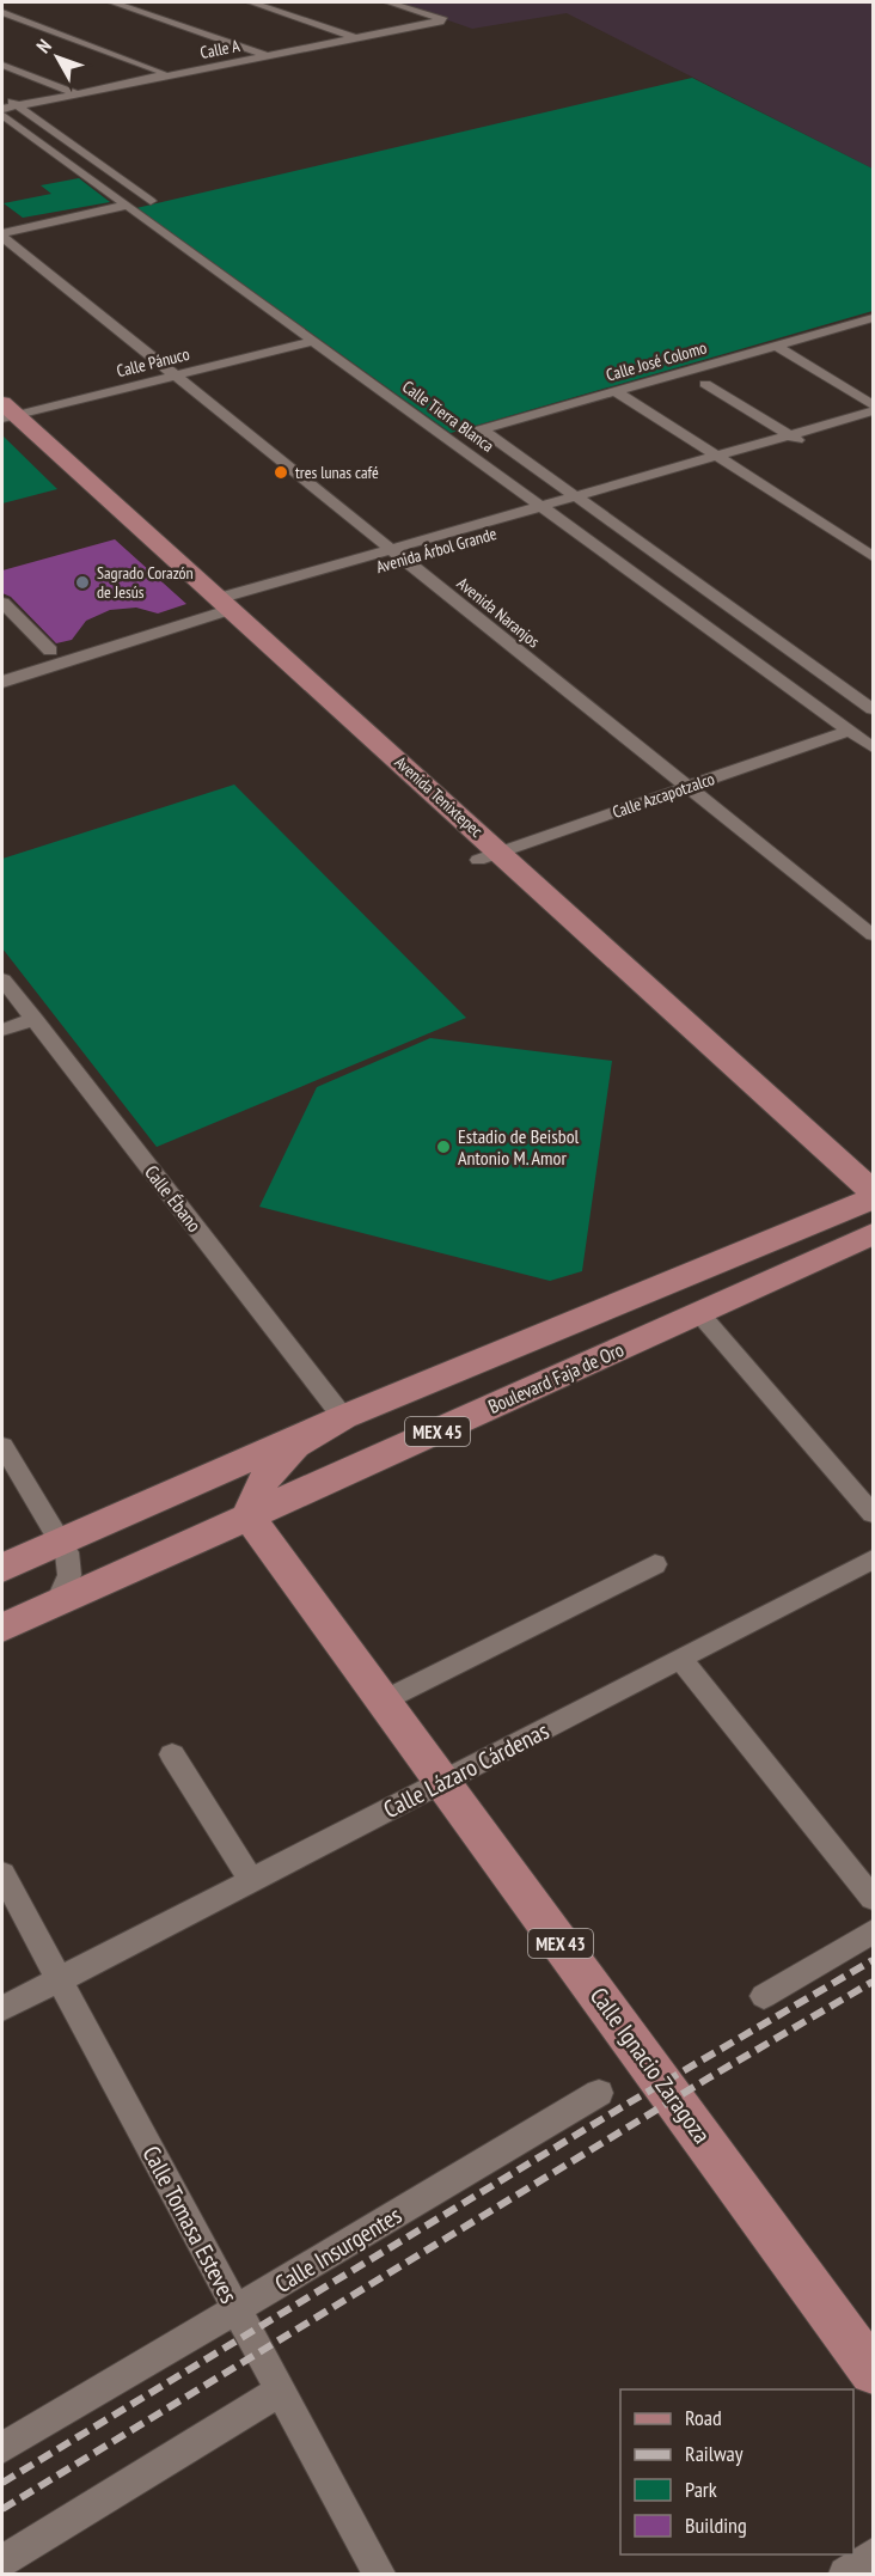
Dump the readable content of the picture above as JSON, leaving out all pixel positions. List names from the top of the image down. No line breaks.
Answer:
{"streets":{"main road":["Avenida Tenixtepec","Boulevard Faja de Oro","MEX 45","MEX 43","Calle Ignacio Zaragoza"],"street":["Calle A","Calle José Colomo","Calle Pánuco","Calle Tierra Blanca","Avenida Árbol Grande","Avenida Naranjos","Calle Azcapotzalco","Calle Ébano","Calle Lázaro Cárdenas","Calle Tomasa Esteves","Calle Insurgentes"]},"crossings":[["Calle José Colomo","Calle Tierra Blanca"],["Calle Pánuco","Calle Tierra Blanca"],["Calle Pánuco","Avenida Naranjos"],["Calle Pánuco","Avenida Tenixtepec"],["Calle Tierra Blanca","Avenida Árbol Grande"],["Calle Tierra Blanca","Calle Azcapotzalco"],["Avenida Árbol Grande","Avenida Naranjos"],["Avenida Árbol Grande","Avenida Tenixtepec"],["Avenida Naranjos","Calle Azcapotzalco"],["Calle Azcapotzalco","Avenida Tenixtepec"],["Avenida Tenixtepec","Boulevard Faja de Oro"],["Avenida Tenixtepec","MEX 45"],["Calle Ébano","MEX 45"],["Boulevard Faja de Oro","MEX 45"],["Boulevard Faja de Oro","Calle Ignacio Zaragoza"],["Calle Lázaro Cárdenas","Calle Ignacio Zaragoza"],["Calle Lázaro Cárdenas","Calle Tomasa Esteves"],["Calle Tomasa Esteves","Calle Insurgentes"]],"places":["tres lunas café","Sagrado Corazón de Jesús","Estadio de Beisbol Antonio M. Amor"],"legend":["Road","Railway","Park","Building"],"north":"top left"}
